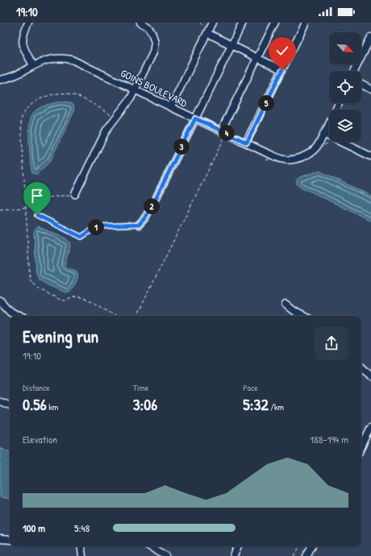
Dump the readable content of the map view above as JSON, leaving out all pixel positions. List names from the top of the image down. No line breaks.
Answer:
{"streets":{"street":["GOINS BOULEVARD"]},"north":"bottom right","page":{"status":"19:10","pins":["5","4","3","2","1"],"heading":["Evening run","19:10"],"stats":[["Distance","0.56 km"],["Time","3:06"],["Pace","5:32 /km"]],"chart":["Elevation","188–194 m"],"list":[{"name":"100 m","note":"5:48"}]}}
